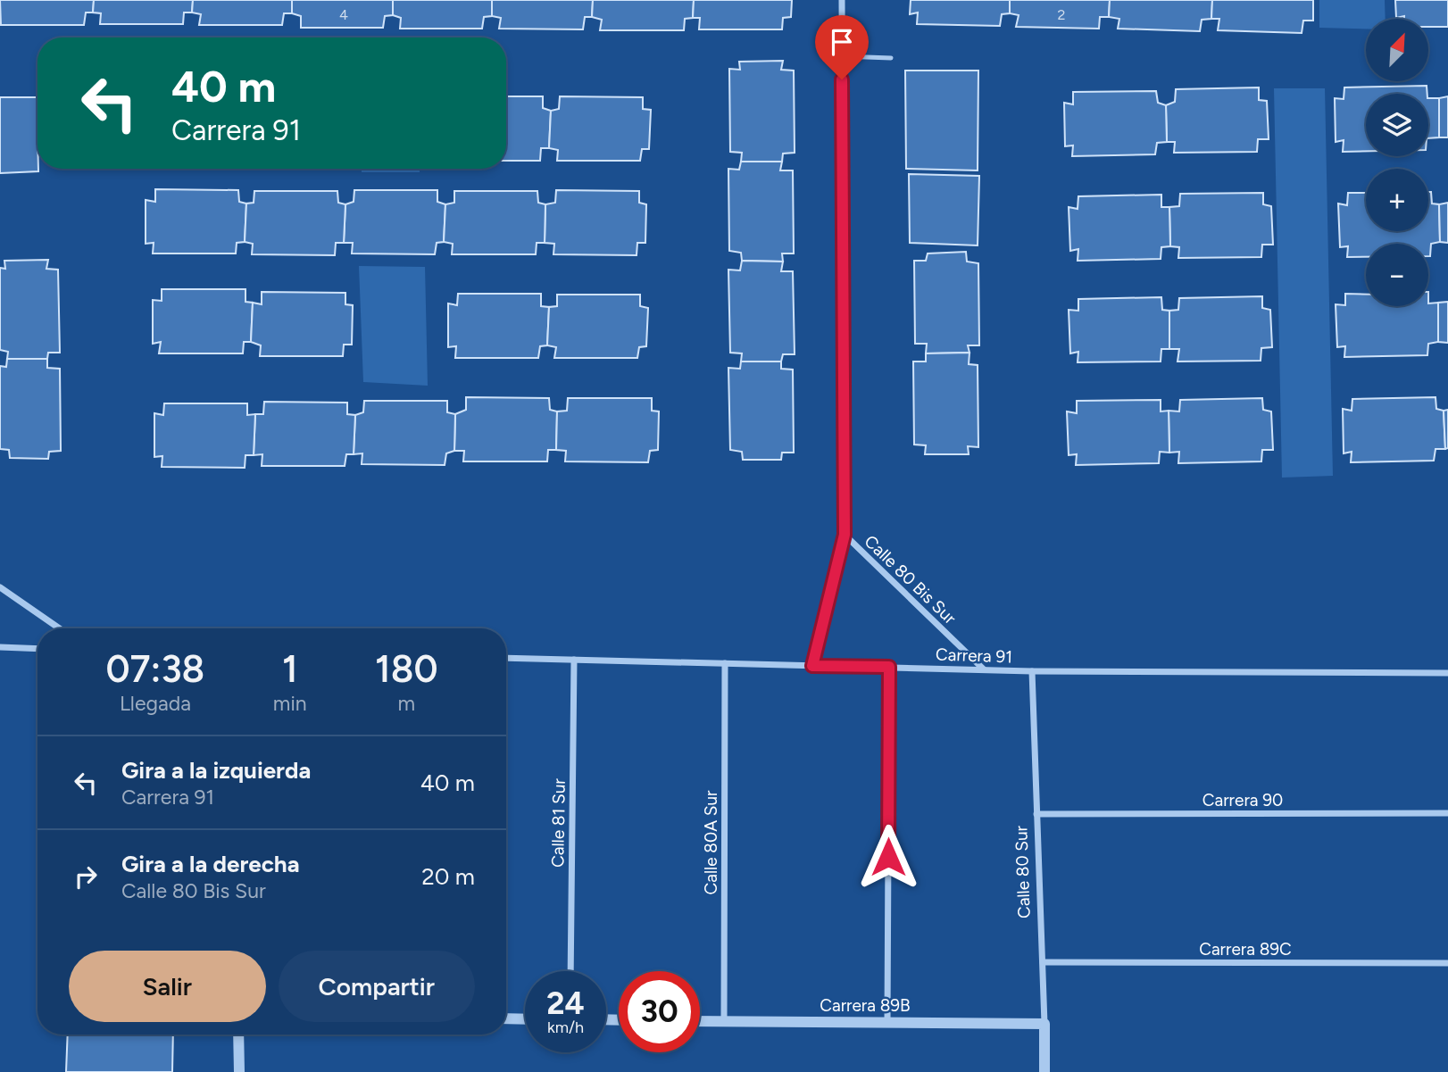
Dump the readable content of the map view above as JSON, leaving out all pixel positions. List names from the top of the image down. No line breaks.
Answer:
{"streets":{"street":["Calle 80 Bis Sur","Carrera 91","Carrera 90","Calle 81 Sur","Calle 80A Sur","Calle 80 Sur","Carrera 89C","Carrera 89B"]},"crossings":[["Calle 80 Bis Sur","Carrera 91"],["Carrera 91","Calle 81 Sur"],["Carrera 91","Calle 80A Sur"],["Carrera 91","Calle 80 Sur"],["Carrera 90","Calle 80 Sur"],["Calle 80A Sur","Carrera 89B"],["Calle 80 Sur","Carrera 89C"],["Calle 80 Sur","Carrera 89B"]],"house_numbers":["4","2"],"north":"top right","page":{"map_buttons":["+","−"],"turn":["40 m","Carrera 91"],"eta":["07:38","Llegada","1","min","180","m"],"list":[{"name":"Gira a la izquierda","note":"Carrera 91","value":"40 m"},{"name":"Gira a la derecha","note":"Calle 80 Bis Sur","value":"20 m"}],"buttons":["Salir","Compartir"],"speed":"24 km/h","limit":"30"}}
